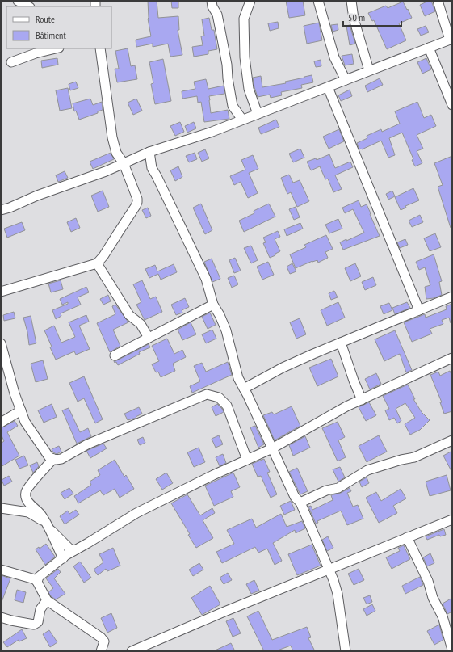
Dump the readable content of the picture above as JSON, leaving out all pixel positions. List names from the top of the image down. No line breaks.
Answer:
{"legend":["Route","Bâtiment"],"scale_bar":"50 m"}
